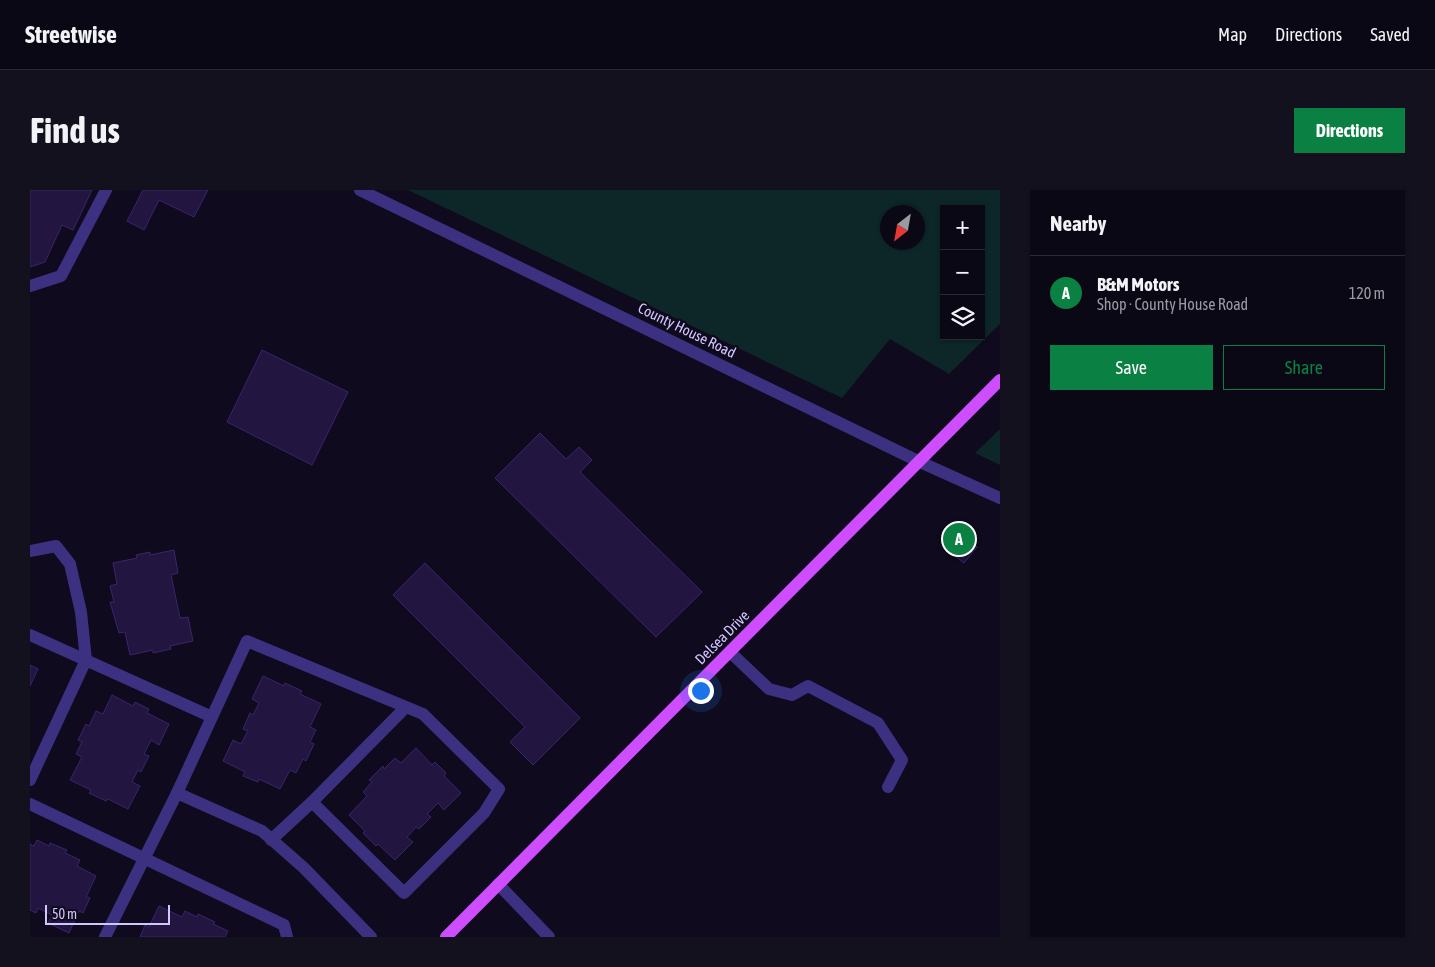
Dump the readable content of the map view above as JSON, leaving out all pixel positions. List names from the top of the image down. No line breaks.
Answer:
{"streets":{"main road":["Delsea Drive"],"street":["County House Road"]},"crossings":[["County House Road","Delsea Drive"]],"scale_bar":"50 m","north":"bottom left","page":{"header":"Streetwise","nav":["Map","Directions","Saved"],"buttons":["Directions",["Save","Share"]],"title":"Find us","heading":"Nearby","map_buttons":["+","−"],"list":[{"mark":"A","name":"B&M Motors","note":"Shop · County House Road","value":"120 m"}],"pins":"A","scale":"50 m"}}
